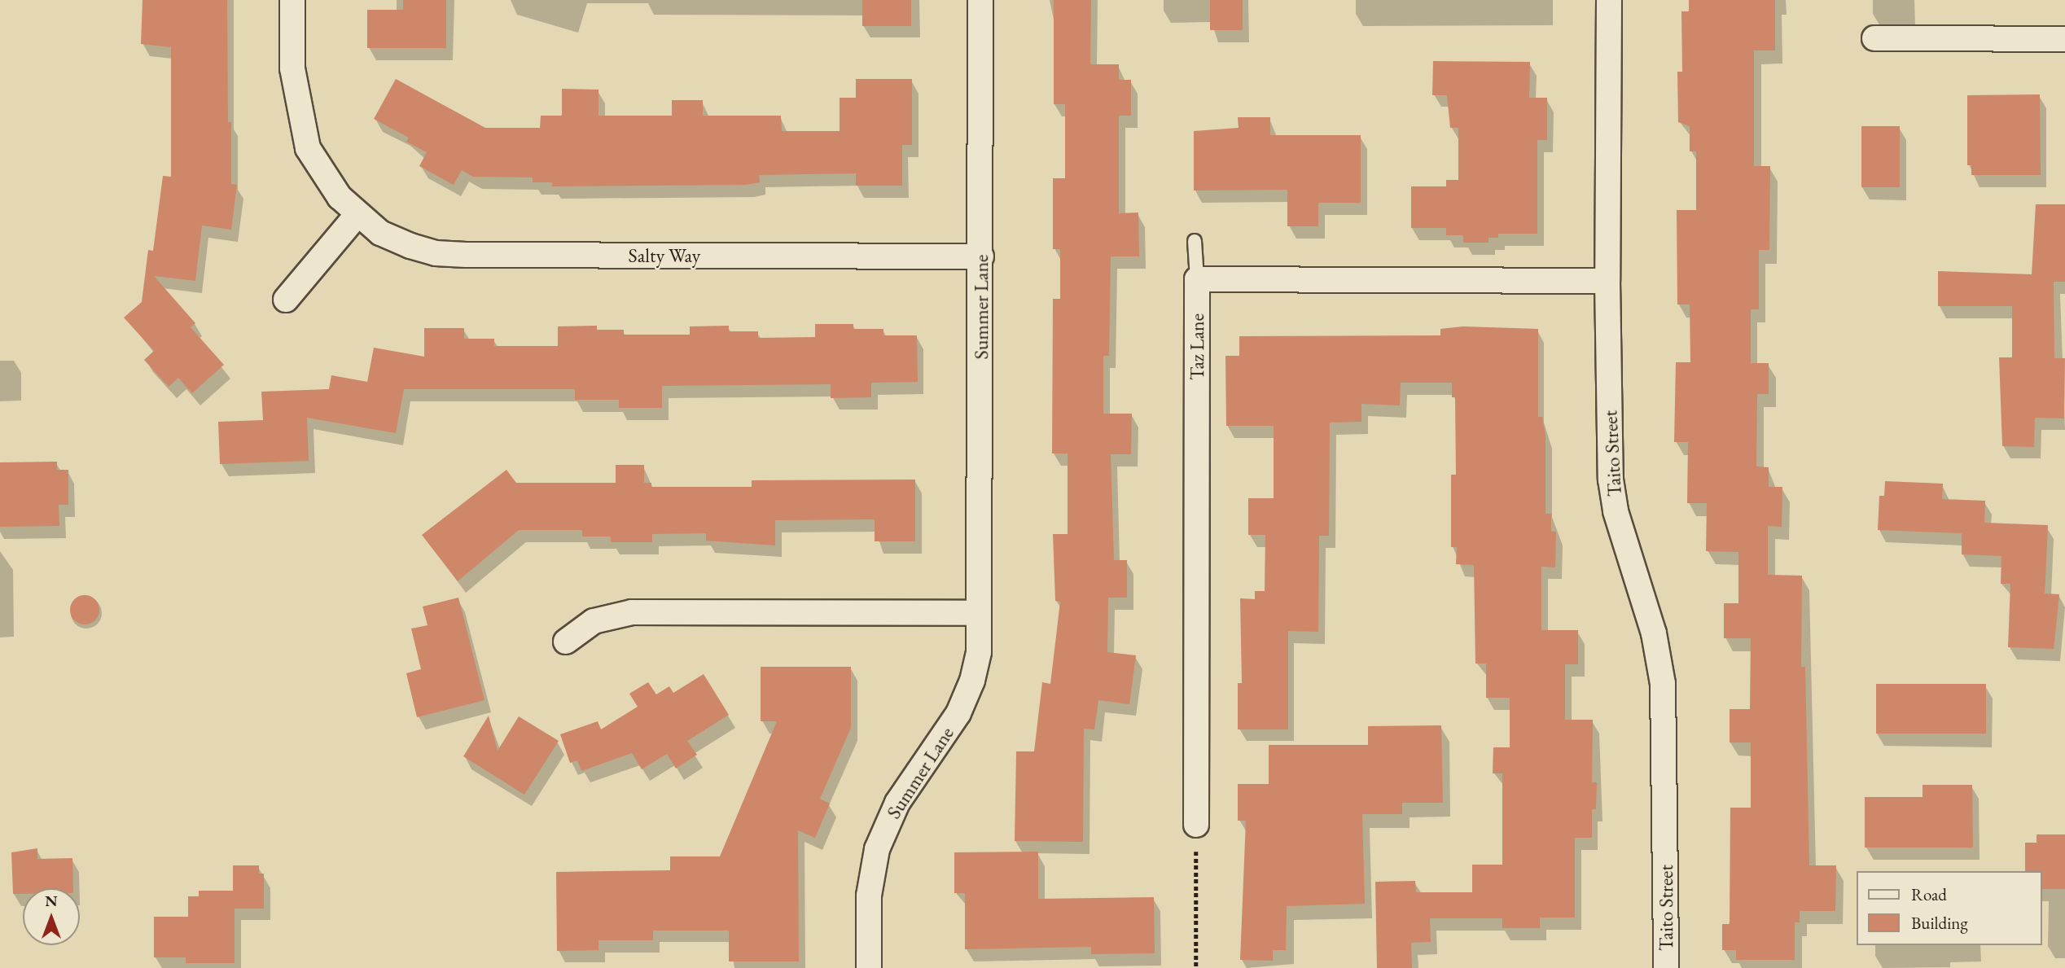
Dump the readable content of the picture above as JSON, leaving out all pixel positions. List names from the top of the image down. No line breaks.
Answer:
{"streets":{"street":["Salty Way","Summer Lane","Taz Lane","Taito Street"]},"crossings":[["Salty Way","Summer Lane"]],"legend":["Road","Building"],"north":"top"}
